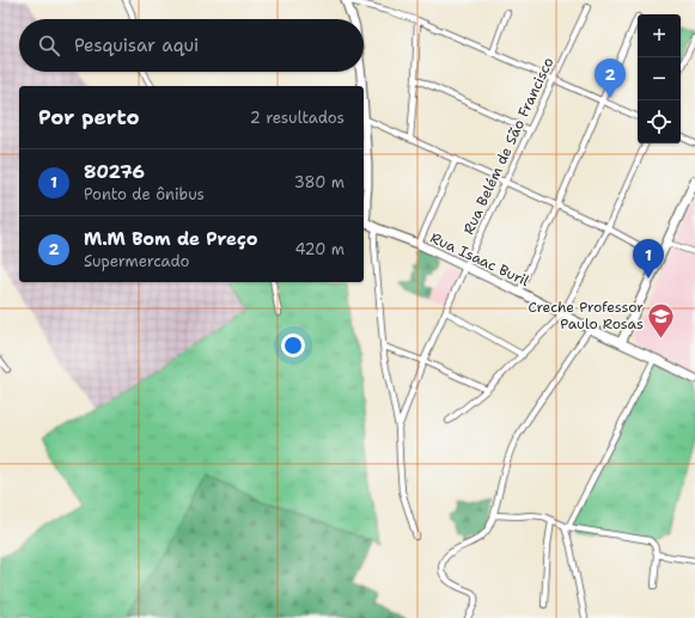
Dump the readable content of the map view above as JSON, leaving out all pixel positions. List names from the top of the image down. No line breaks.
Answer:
{"streets":{"main road":["Rua Isaac Buril"],"street":["Rua Belém de São Francisco"]},"crossings":[["Rua Belém de São Francisco","Rua Isaac Buril"]],"places":{"school or university":["Creche Professor Paulo Rosas"]},"page":{"map_buttons":["+","−"],"search":"Pesquisar aqui","pins":["2","1"],"heading":["Por perto","2 resultados"],"list":[{"mark":"1","name":"80276","note":"Ponto de ônibus","value":"380 m"},{"mark":"2","name":"M.M Bom de Preço","note":"Supermercado","value":"420 m"}]}}
